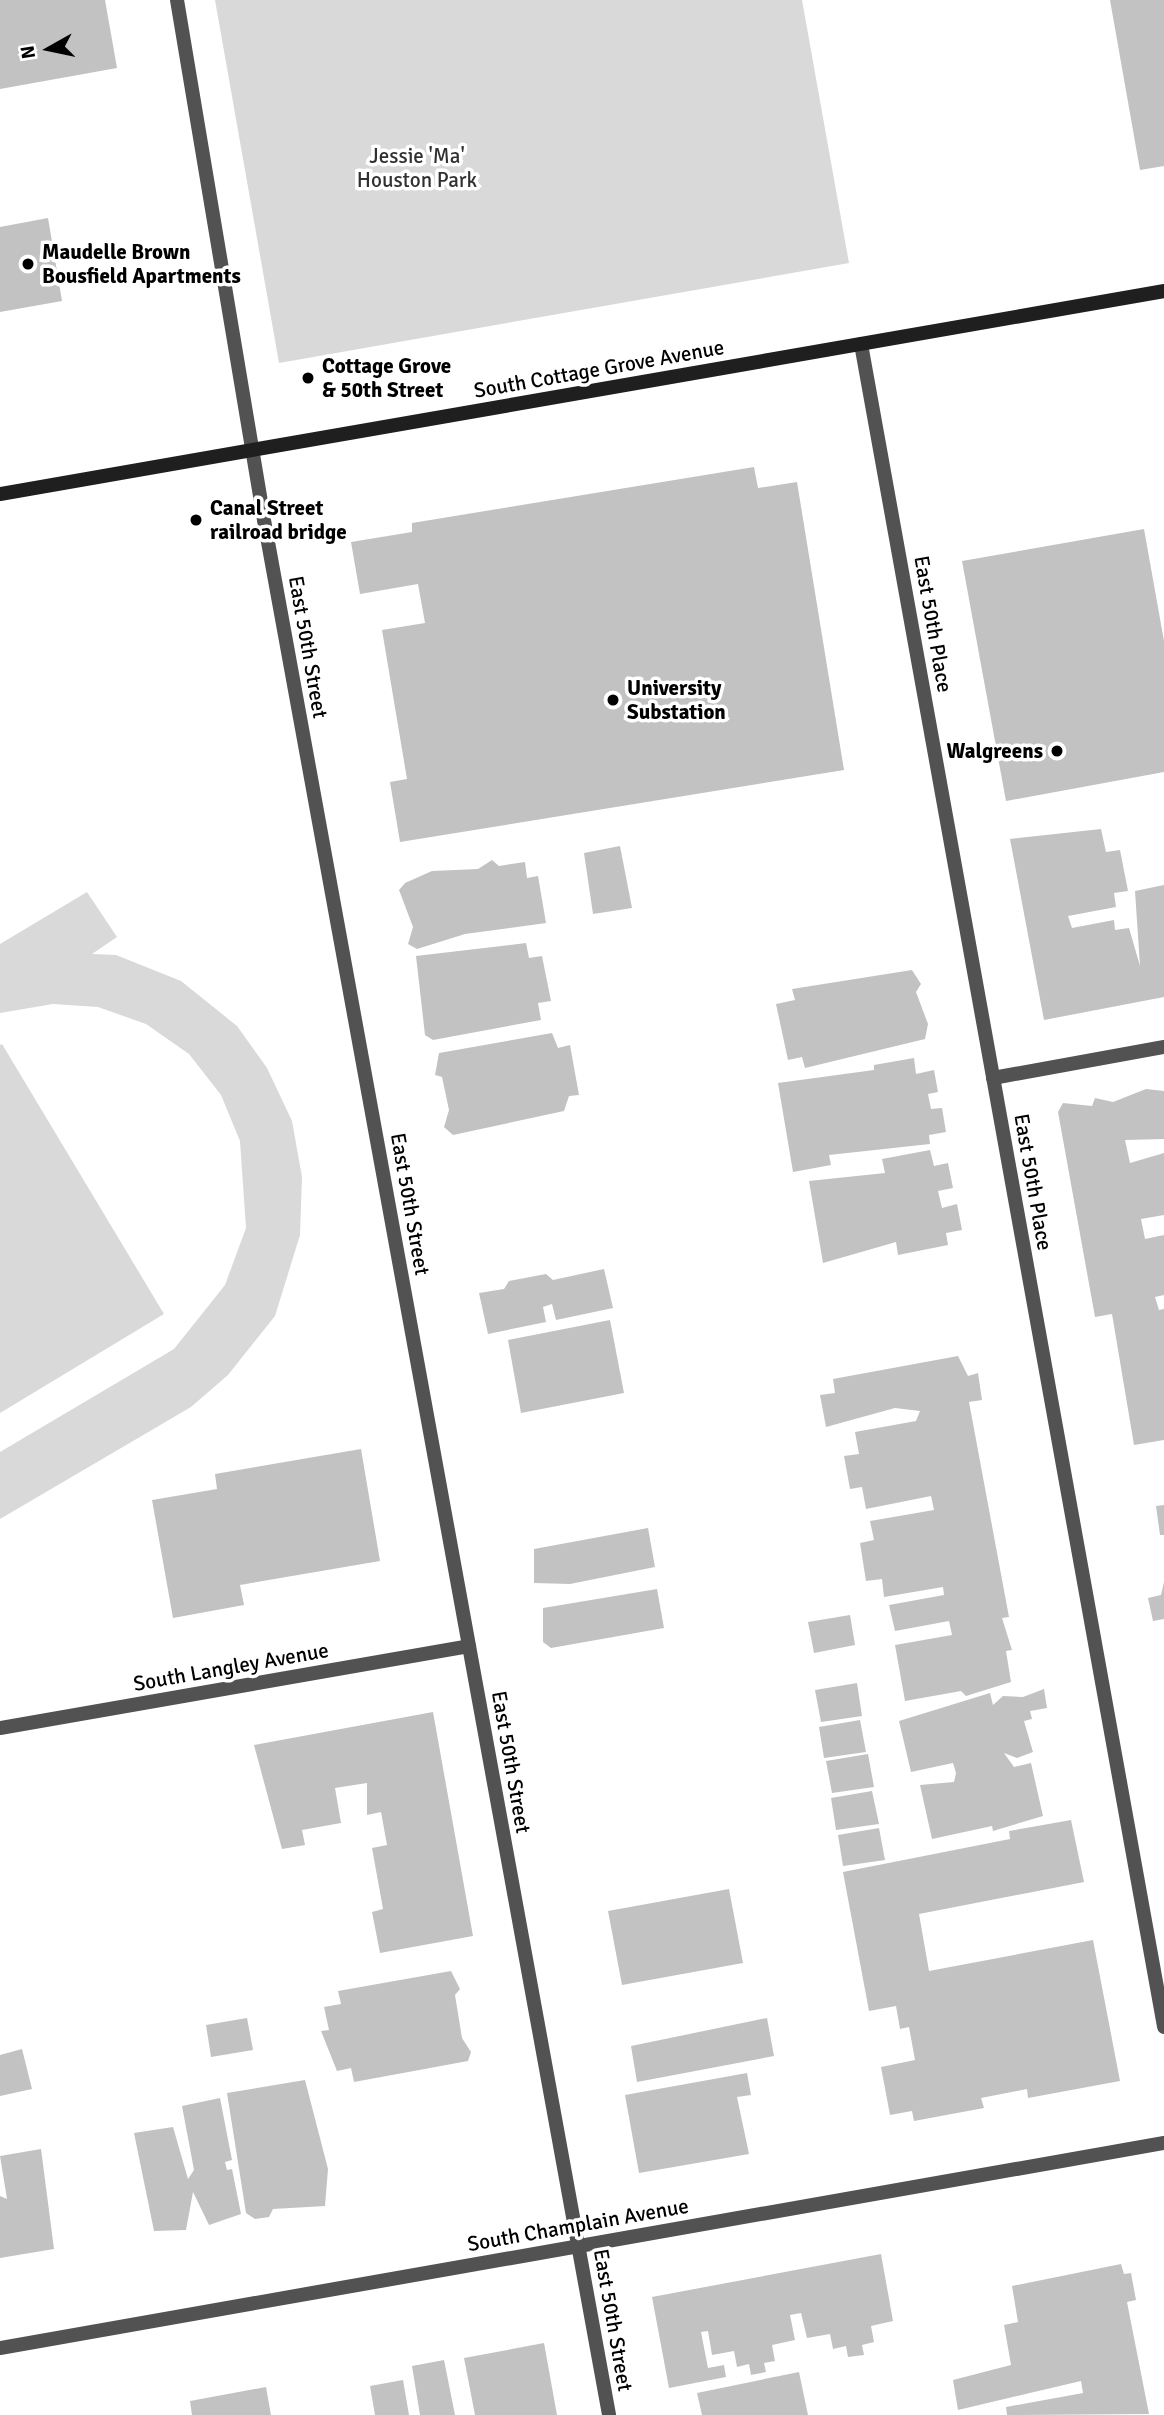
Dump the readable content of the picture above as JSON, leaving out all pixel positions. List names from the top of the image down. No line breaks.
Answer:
{"streets":{"main road":["South Cottage Grove Avenue"],"street":["East 50th Place","East 50th Street","South Langley Avenue","South Champlain Avenue"]},"crossings":[["South Cottage Grove Avenue","East 50th Place"],["South Cottage Grove Avenue","East 50th Street"],["East 50th Street","South Langley Avenue"],["East 50th Street","South Champlain Avenue"]],"parks":["Jessie 'Ma' Houston Park"],"places":["Maudelle Brown Bousfield Apartments","Cottage Grove & 50th Street","Canal Street railroad bridge","University Substation","Walgreens"],"north":"left"}
